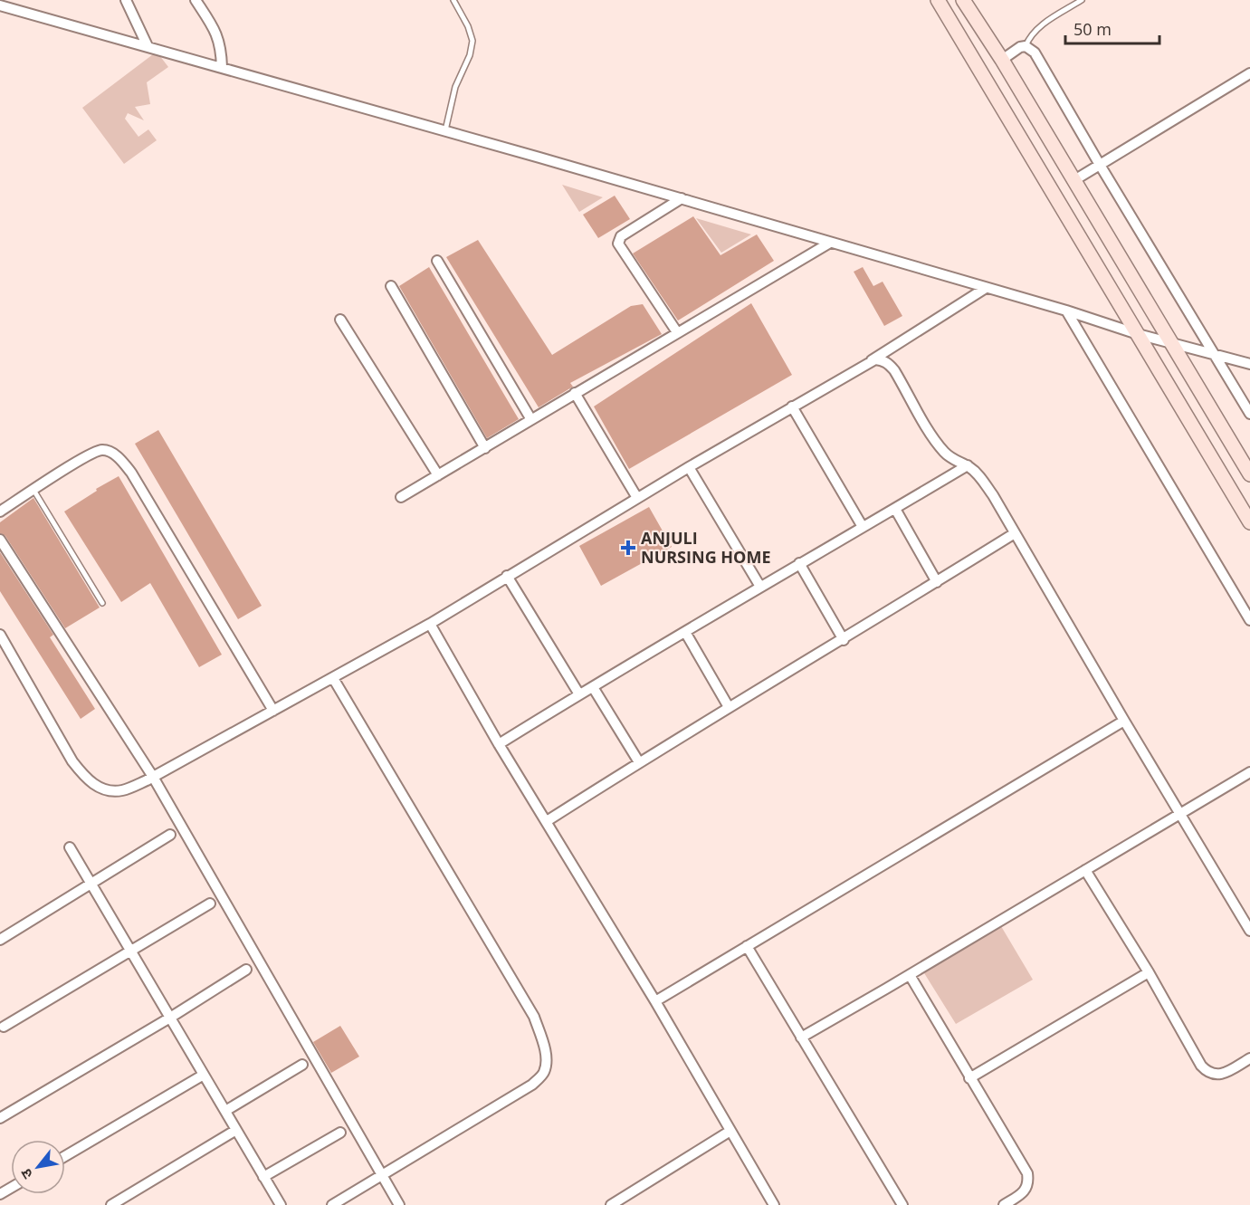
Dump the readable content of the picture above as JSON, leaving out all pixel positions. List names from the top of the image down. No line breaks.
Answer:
{"places":{"health":["ANJULI NURSING HOME"]},"scale_bar":"50 m","north":"bottom left"}
